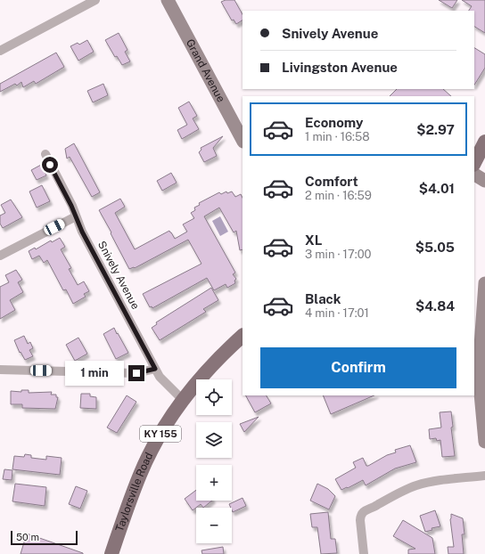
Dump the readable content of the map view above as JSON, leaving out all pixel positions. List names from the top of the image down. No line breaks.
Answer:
{"streets":{"main road":["KY 155","Taylorsville Road"],"street":["Grand Avenue","Snively Avenue"]},"crossings":[["Snively Avenue","Taylorsville Road"]],"scale_bar":"50 m","page":{"banner":["Snively Avenue","Livingston Avenue"],"list":[{"name":"Economy","note":"1 min · 16:58","value":"$2.97"},{"name":"Comfort","note":"2 min · 16:59","value":"$4.01"},{"name":"XL","note":"3 min · 17:00","value":"$5.05"},{"name":"Black","note":"4 min · 17:01","value":"$4.84"}],"buttons":"Confirm","bubble":"1 min","map_buttons":["+","−"],"scale":"50 m"}}
